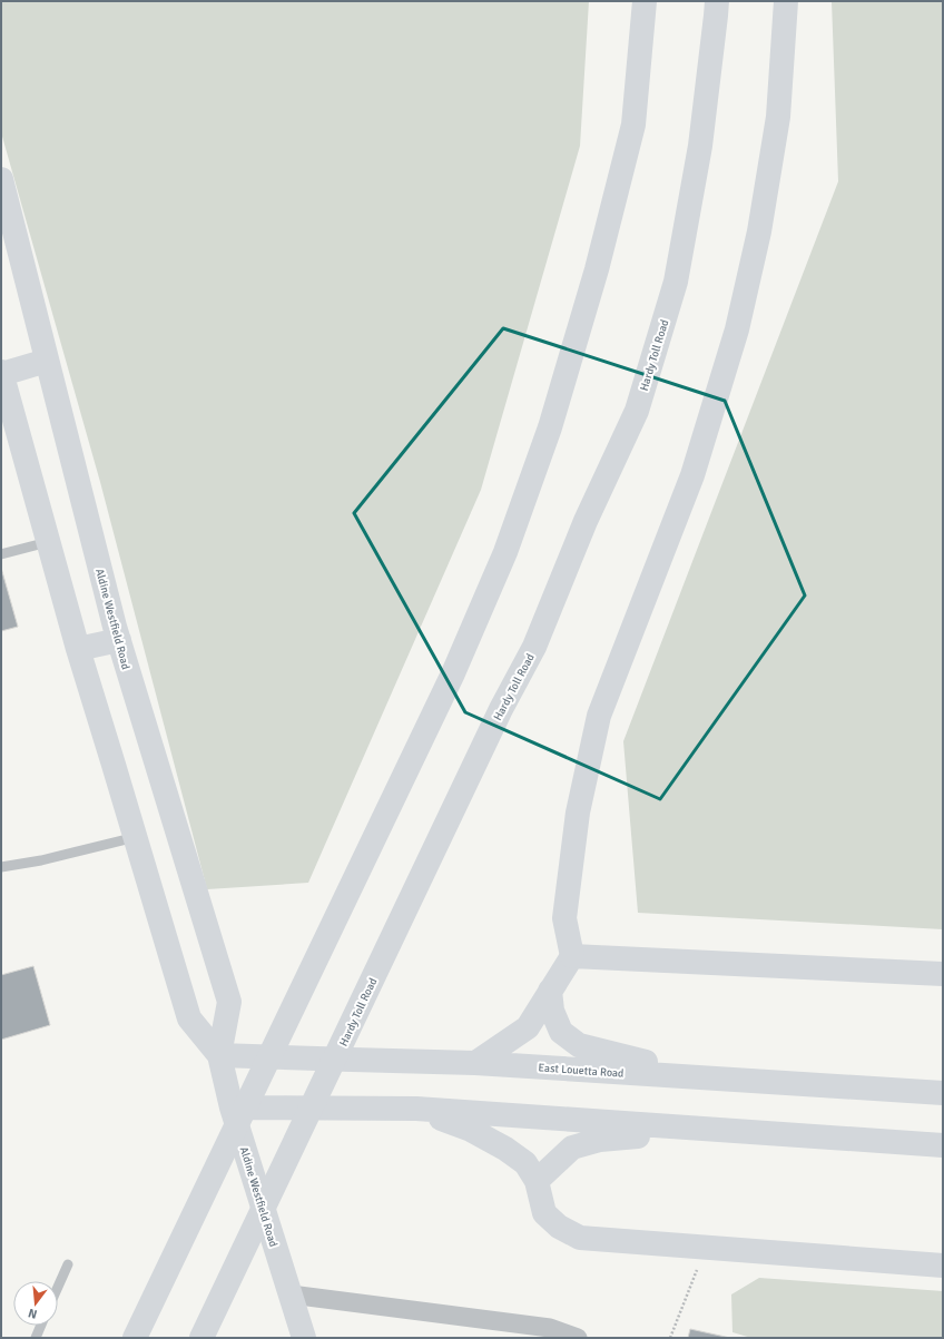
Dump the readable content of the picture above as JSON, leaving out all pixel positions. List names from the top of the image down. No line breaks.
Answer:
{"streets":{"main road":["Hardy Toll Road","Aldine Westfield Road","East Louetta Road"]},"crossings":[["Aldine Westfield Road","East Louetta Road"]],"north":"bottom"}
